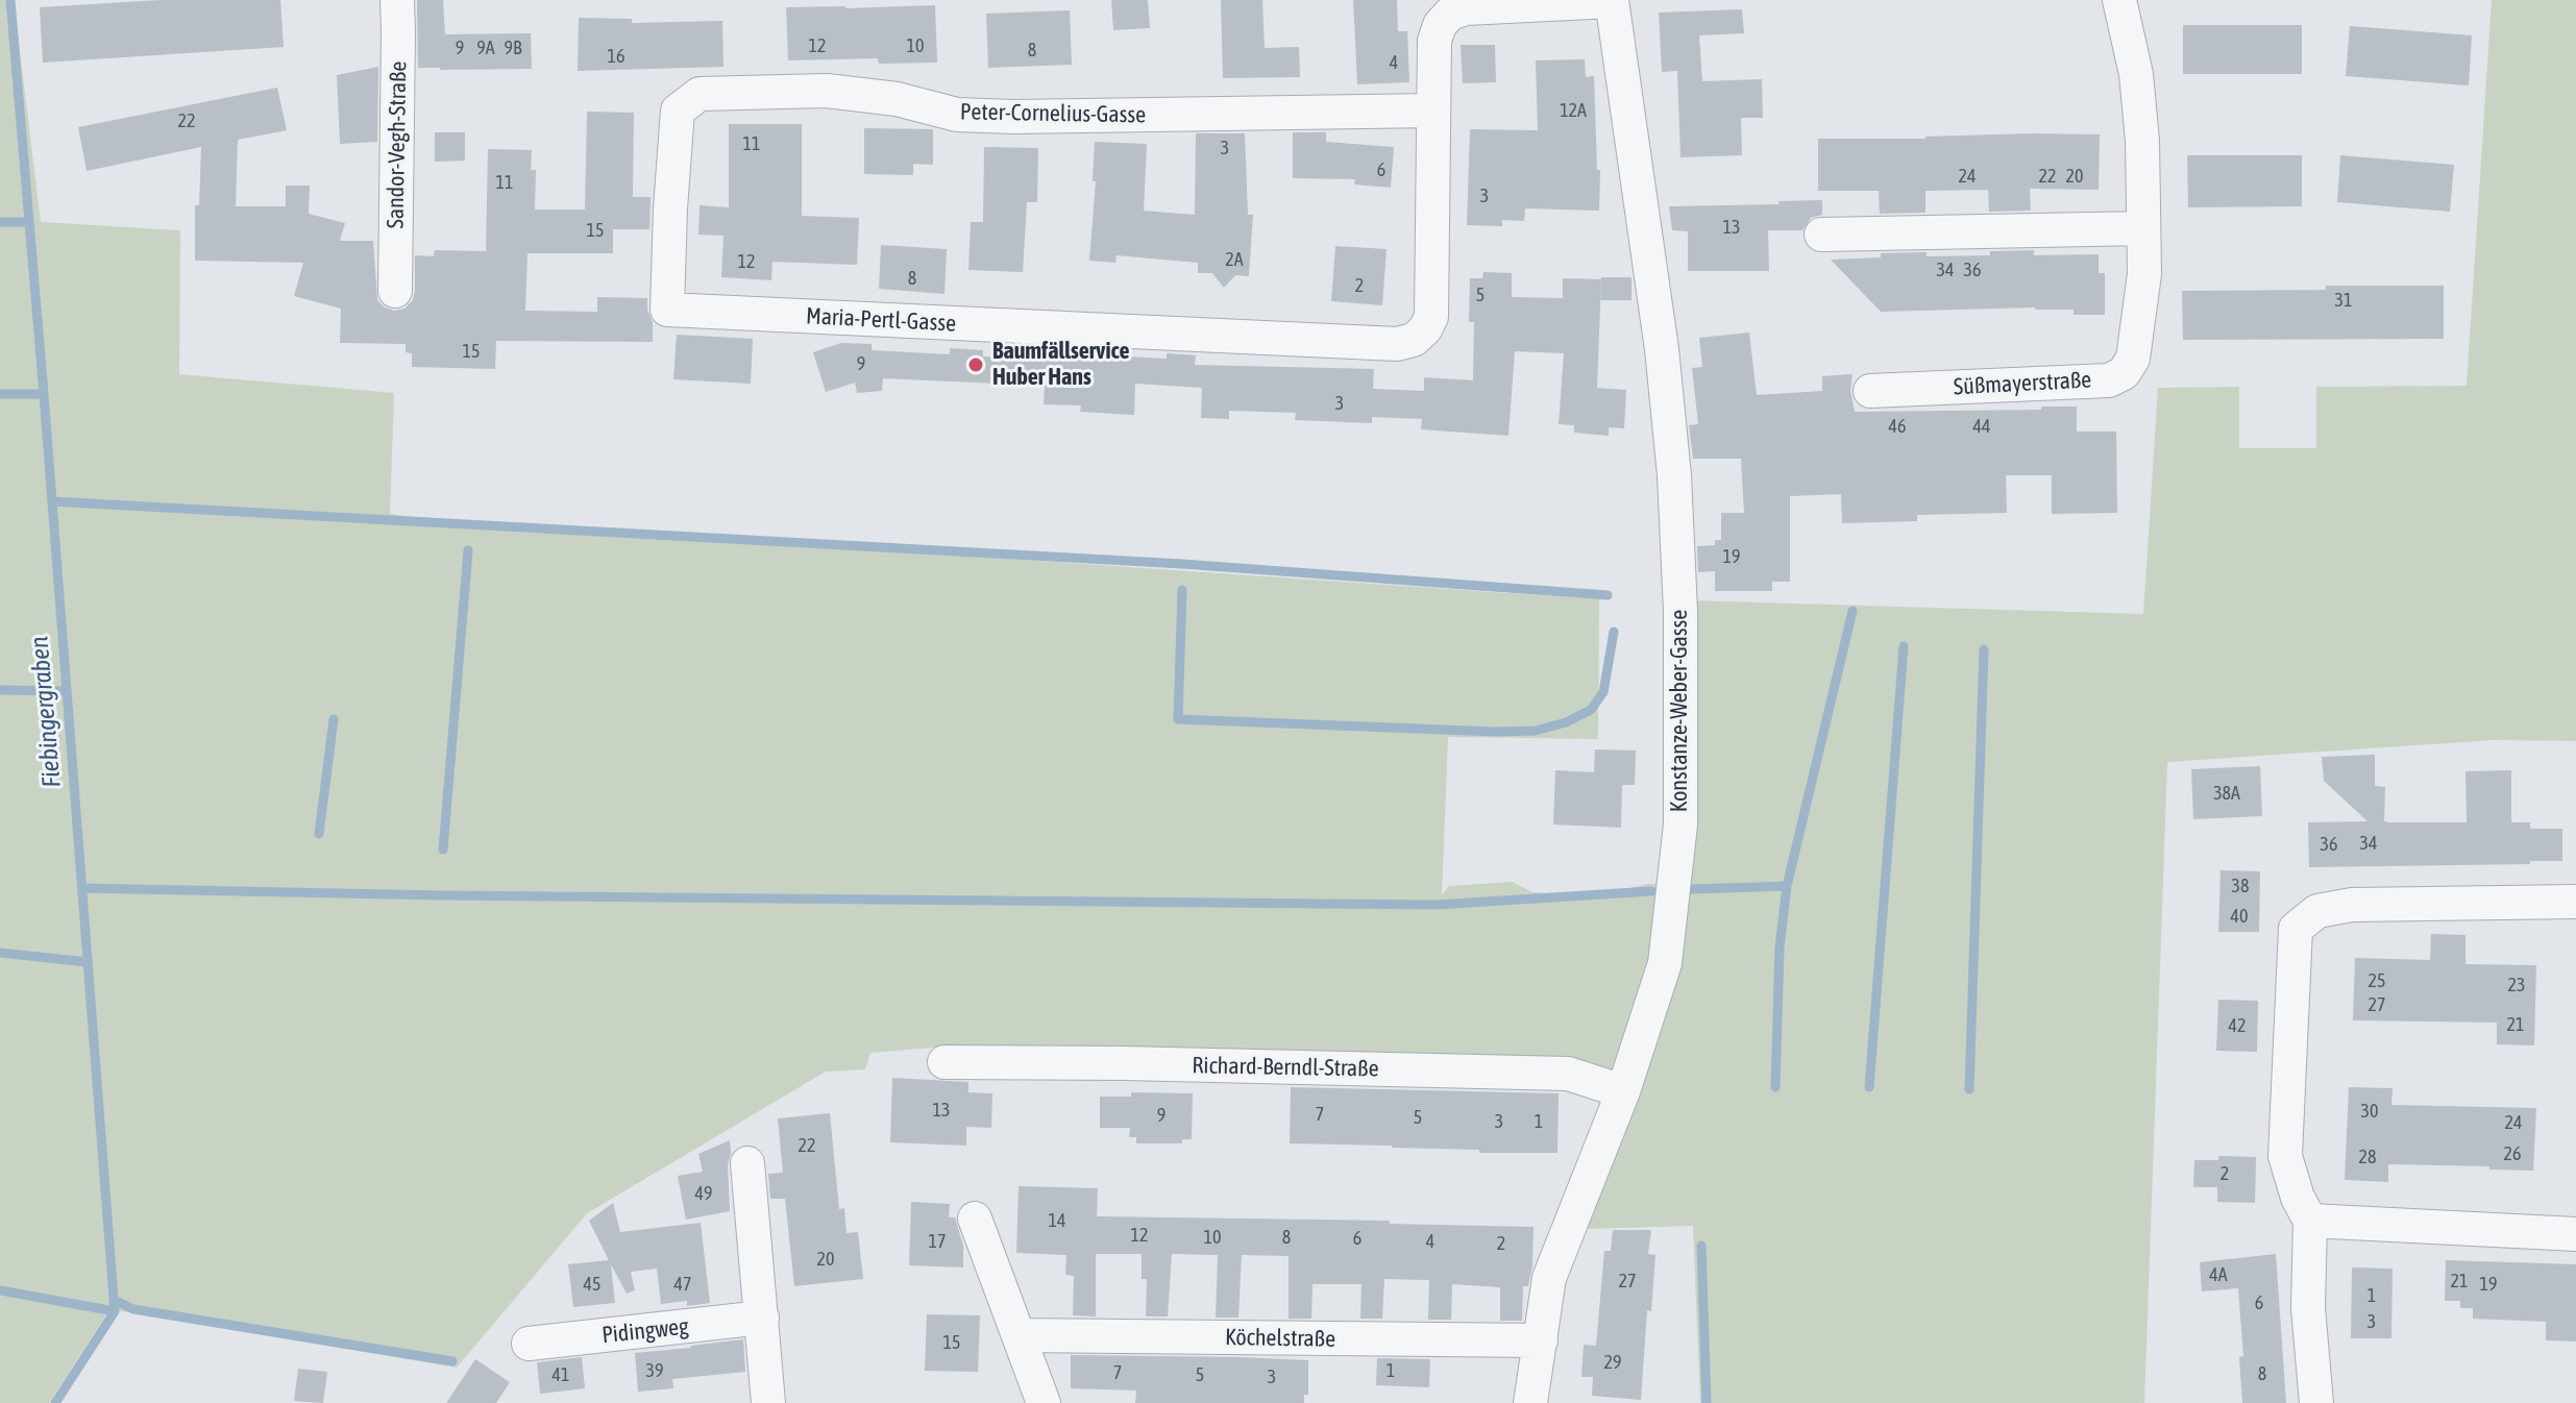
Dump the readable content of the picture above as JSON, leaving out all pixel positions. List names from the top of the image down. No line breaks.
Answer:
{"streets":{"street":["Peter-Cornelius-Gasse","Sandor-Vegh-Straße","Maria-Pertl-Gasse","Süßmayerstraße","Konstanze-Weber-Gasse","Richard-Berndl-Straße","Pidingweg","Köchelstraße"]},"crossings":[["Peter-Cornelius-Gasse","Maria-Pertl-Gasse"],["Konstanze-Weber-Gasse","Richard-Berndl-Straße"],["Konstanze-Weber-Gasse","Köchelstraße"]],"water":["Fiebingergraben"],"places":["Baumfällservice Huber Hans"],"house_numbers":["12","10","9","9A","9B","8","16","4","12A","22","11","3","6","24","22","20","11","3","13","15","2A","12","34","36","8","2","5","31","15","9","3","46","44","19","38A","34","36","38","40","25","23","27","21","42","13","30","7","9","5","3","1","24","22","26","28","2","49","14","12","10","8","6","17","4","2","20","4A","27","21","45","47","19","1","6","3","15","29","39","1","7","8","41","5","3"]}
